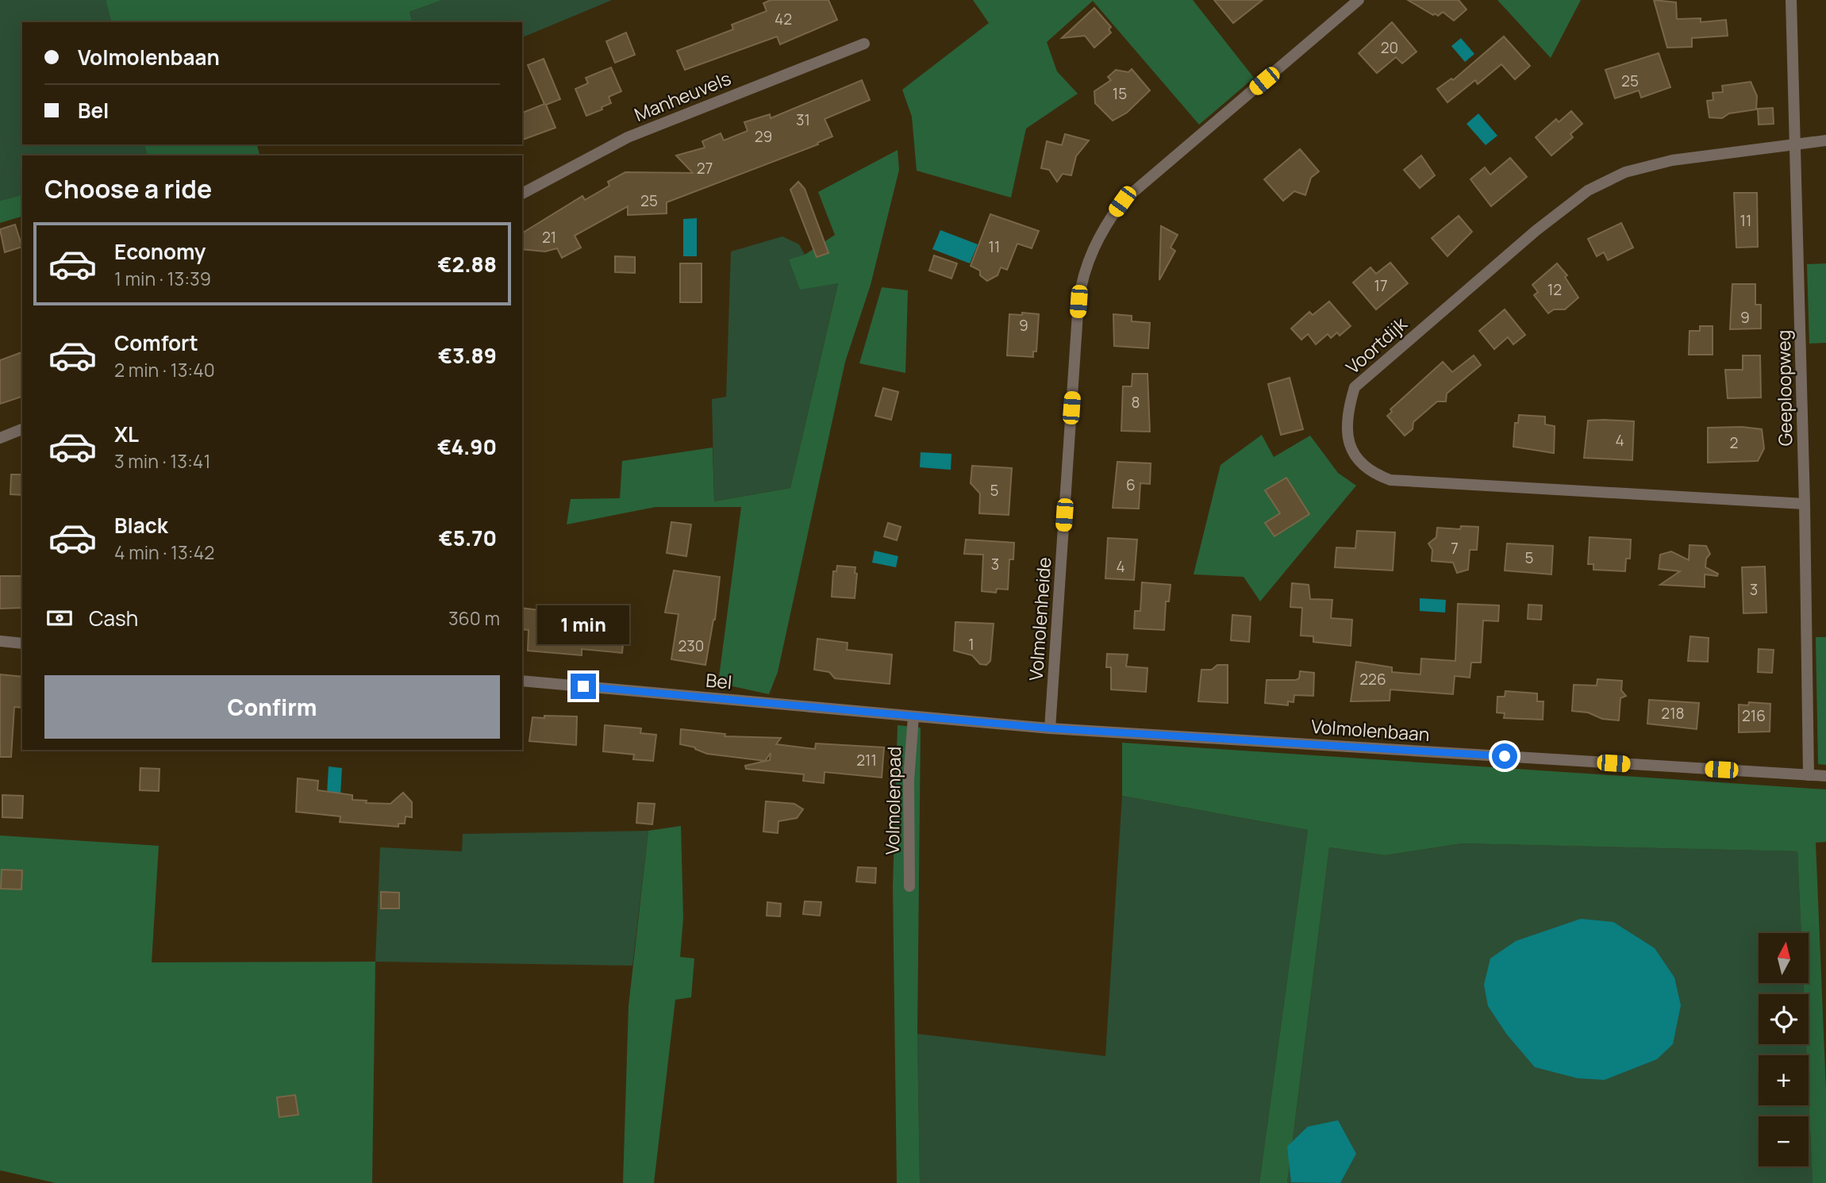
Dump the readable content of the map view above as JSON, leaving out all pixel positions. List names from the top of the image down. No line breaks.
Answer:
{"streets":{"street":["Manheuvels","Voortdijk","Geeploopweg","Volmolenheide","Bel","Volmolenbaan","Volmolenpad"]},"crossings":[["Voortdijk","Geeploopweg"],["Geeploopweg","Volmolenbaan"],["Volmolenheide","Volmolenbaan"],["Bel","Volmolenbaan"],["Bel","Volmolenpad"],["Volmolenbaan","Volmolenpad"]],"house_numbers":["42","20","25","15","31","29","27","25","11","21","11","17","12","9","9","8","4","2","6","5","7","5","3","4","3","1","230","226","218","216","211"],"north":"top","page":{"banner":["Volmolenbaan","Bel"],"heading":"Choose a ride","list":[{"name":"Economy","note":"1 min · 13:39","value":"€2.88"},{"name":"Comfort","note":"2 min · 13:40","value":"€3.89"},{"name":"XL","note":"3 min · 13:41","value":"€4.90"},{"name":"Black","note":"4 min · 13:42","value":"€5.70"}],"pay":["Cash","360 m"],"bubble":"1 min","buttons":"Confirm","map_buttons":["+","−"]}}
